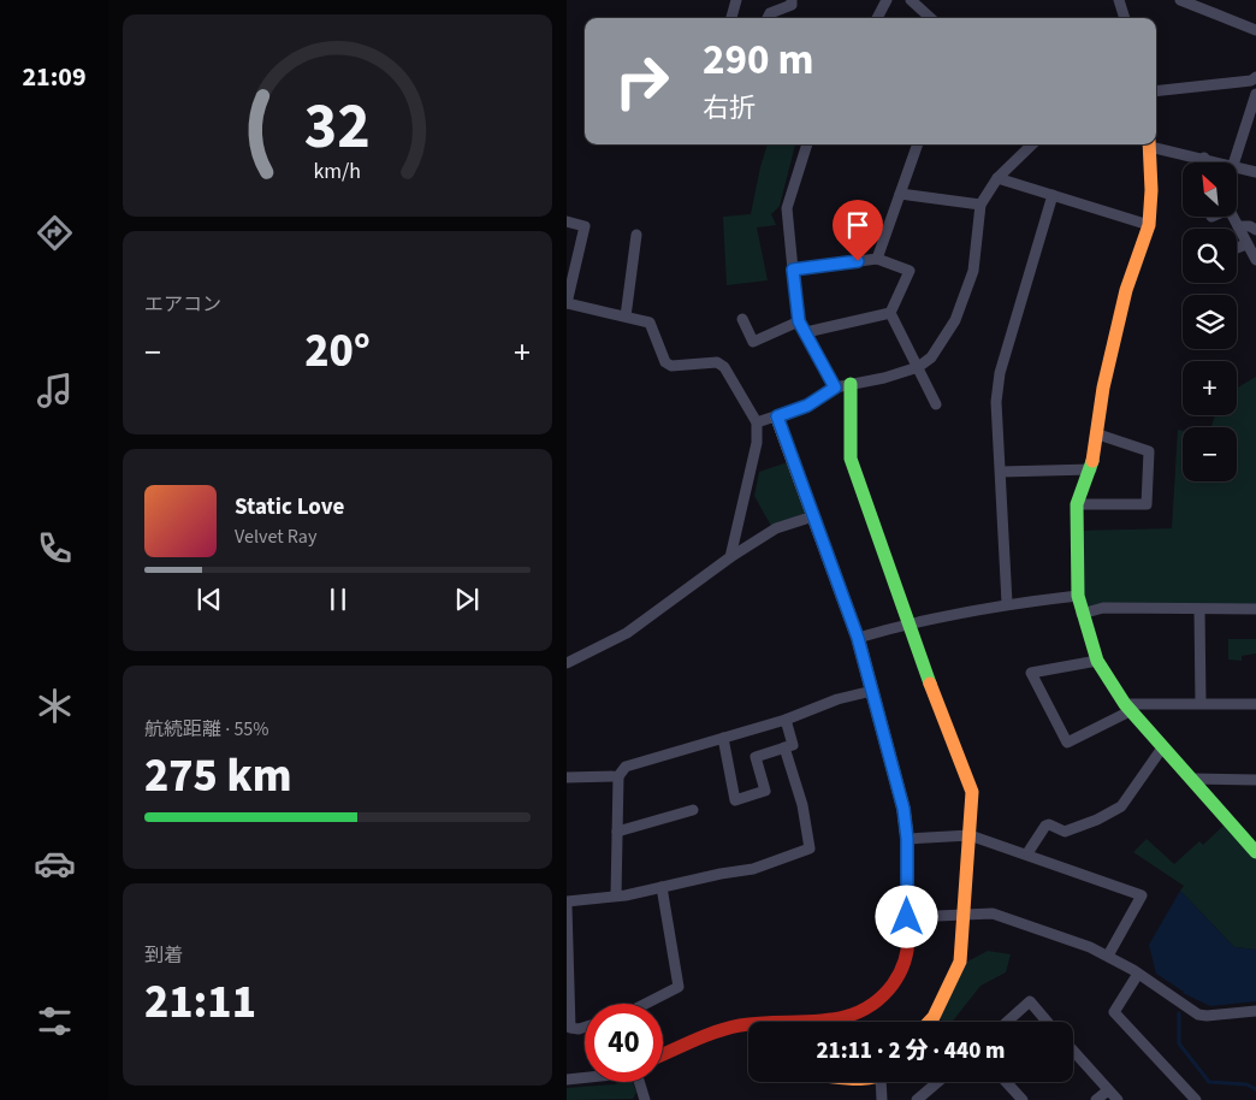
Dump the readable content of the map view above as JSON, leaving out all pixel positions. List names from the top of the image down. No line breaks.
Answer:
{"north":"top left","page":{"tabs":"21:09","turn":["290 m","右折"],"map_buttons":["+","−"],"tile":["エアコン",["航続距離 · 55%","275 km"],["到着","21:11"]],"heat":["−","20°","+"],"song":["Static Love","Velvet Ray"],"limit":"40","trip":"21:11 · 2 分 · 440 m","gauge":["32","km/h"]}}
